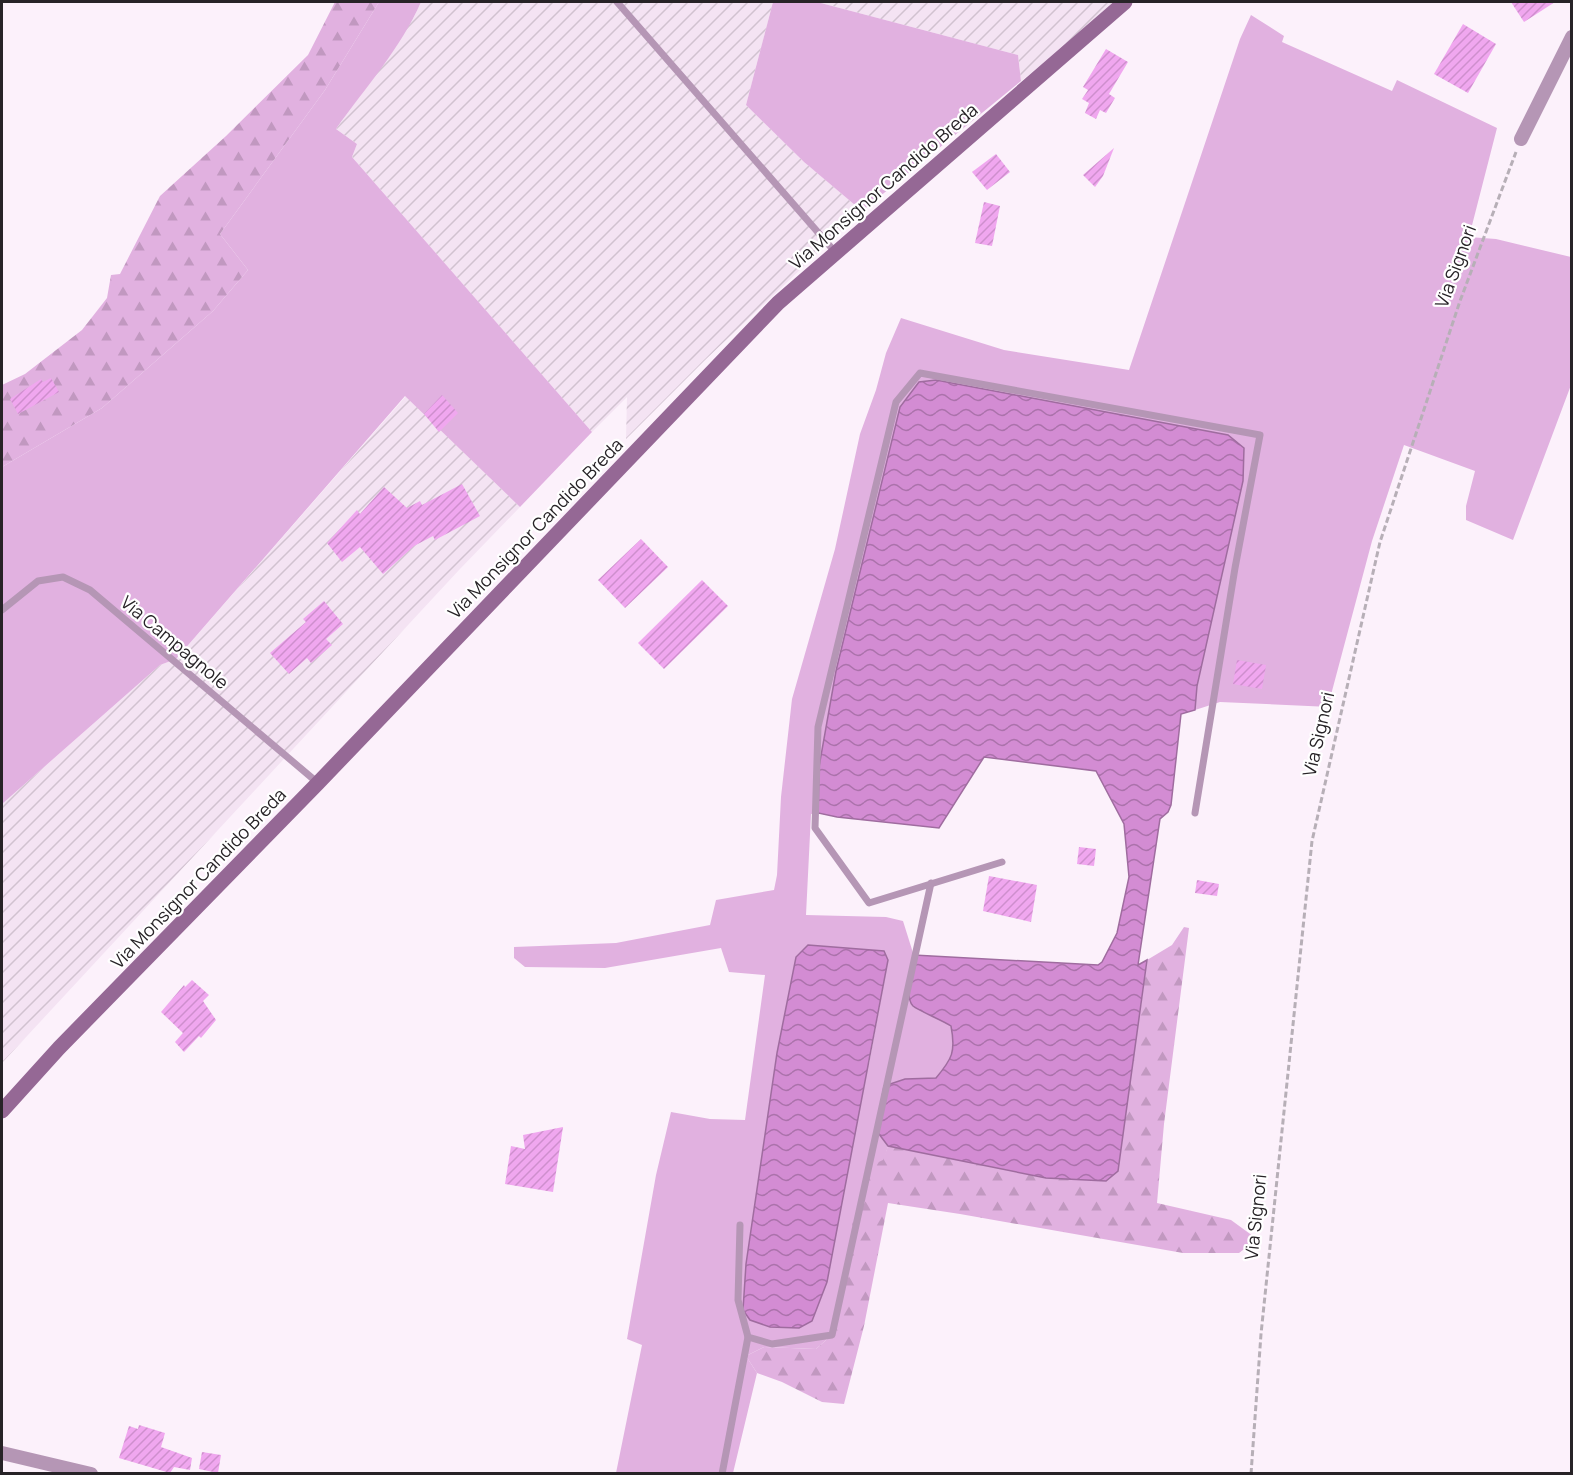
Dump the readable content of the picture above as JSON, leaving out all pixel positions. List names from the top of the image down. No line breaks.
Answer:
{"streets":{"main road":["Via Monsignor Candido Breda"],"lane":["Via Campagnole"],"path":["Via Signori"]},"crossings":[["Via Monsignor Candido Breda","Via Campagnole"]]}
